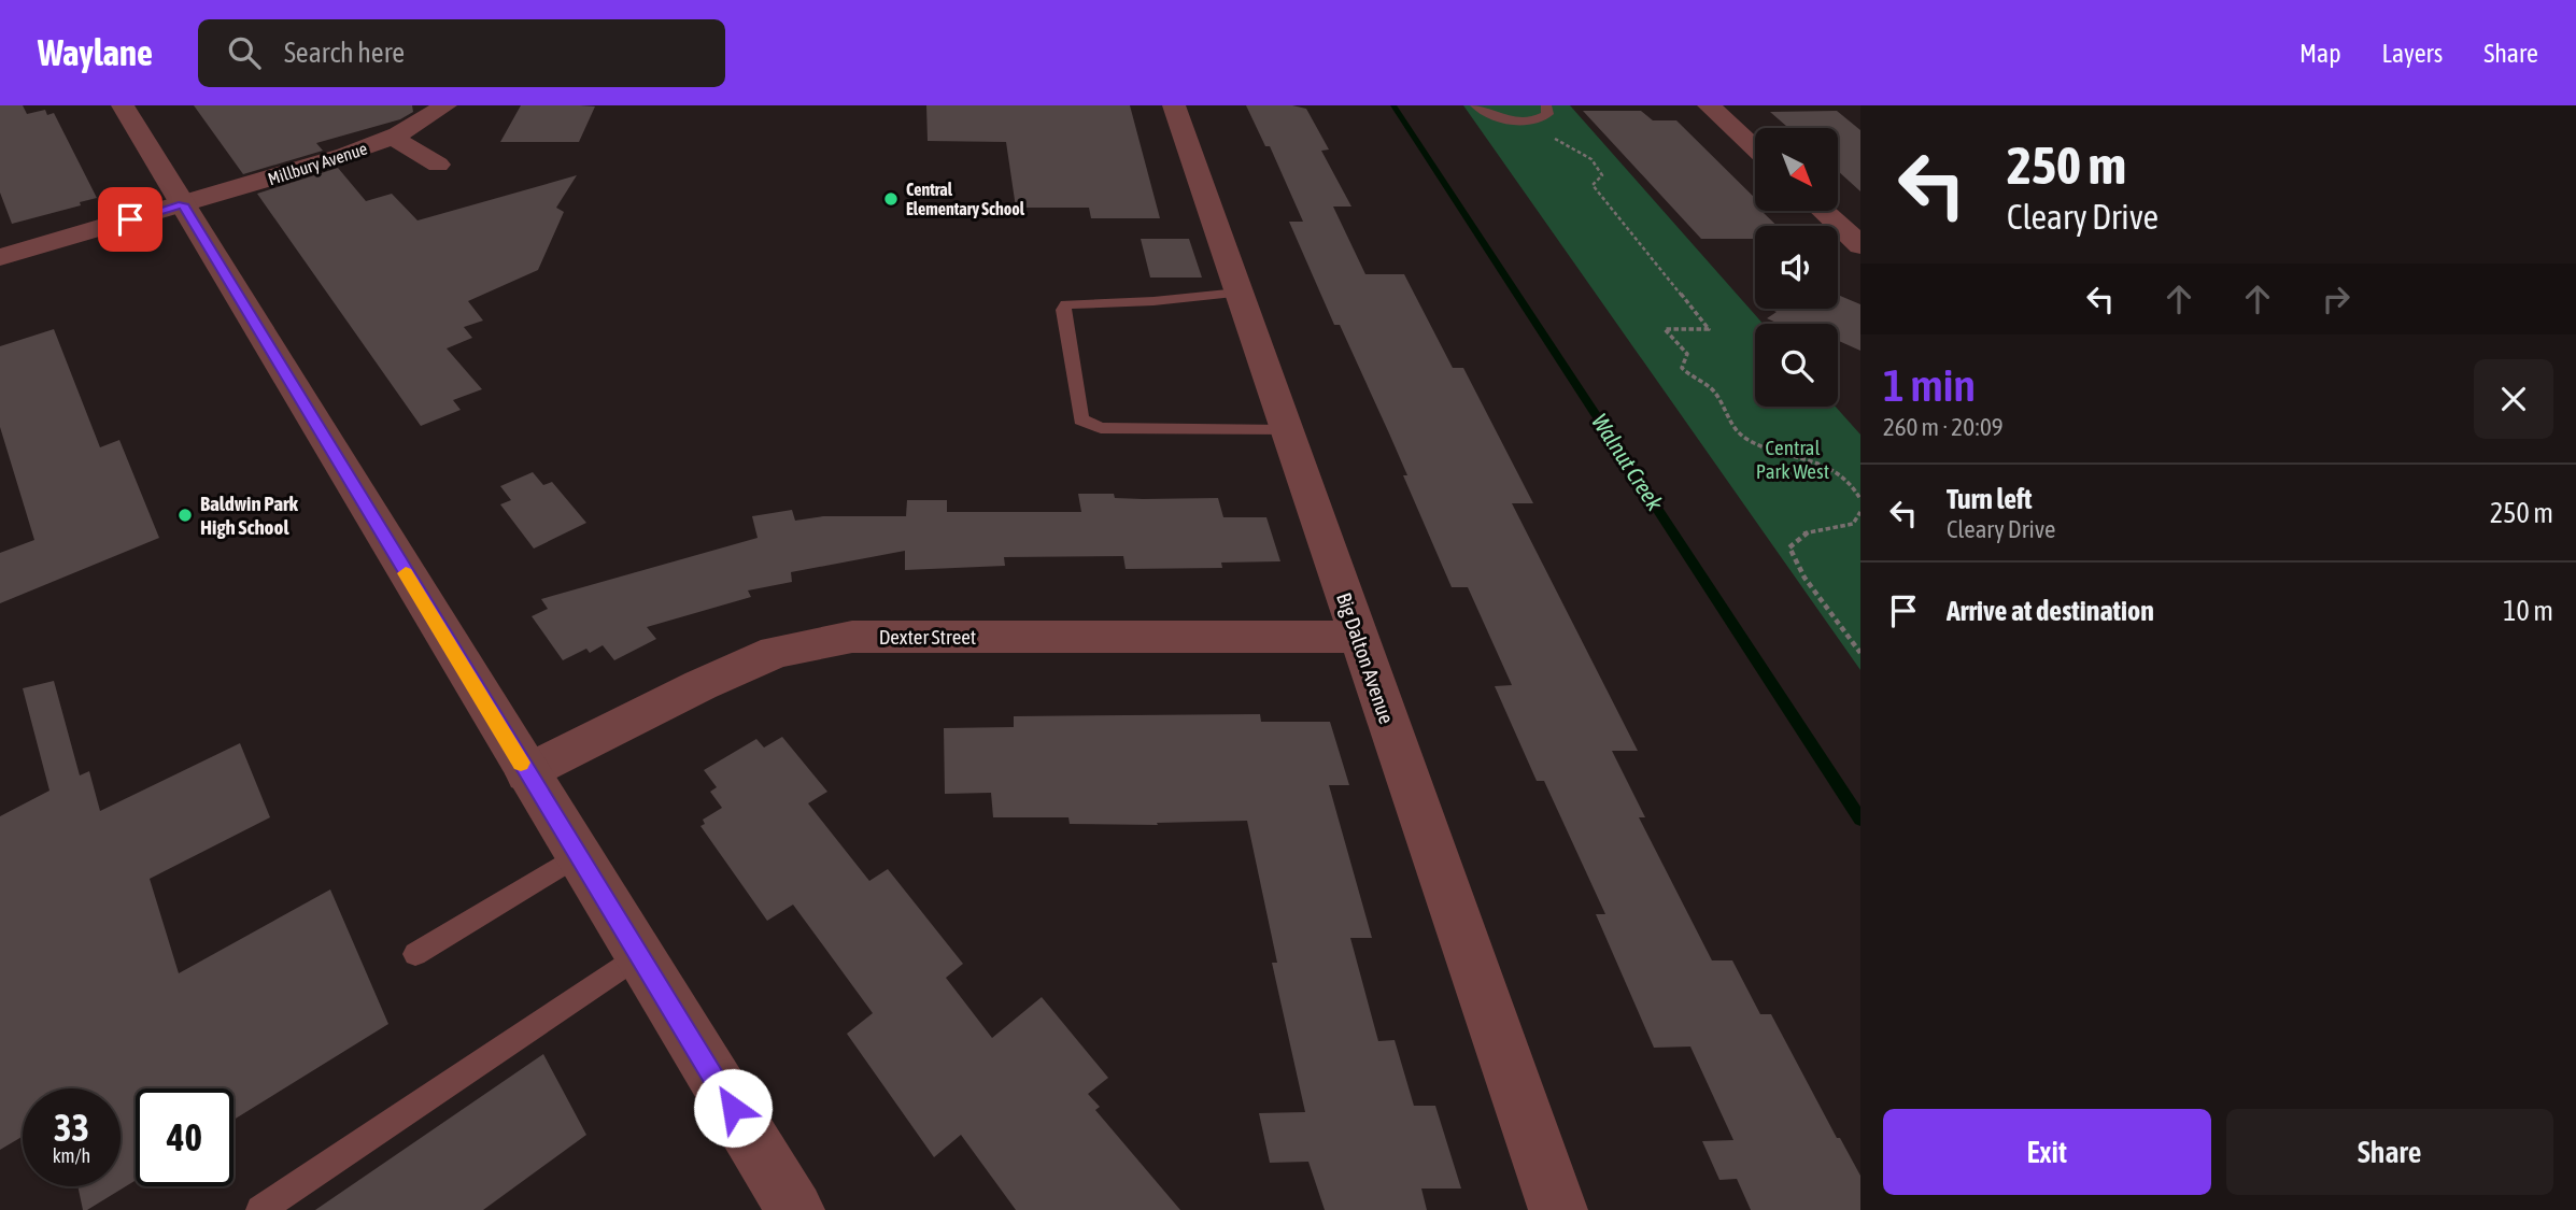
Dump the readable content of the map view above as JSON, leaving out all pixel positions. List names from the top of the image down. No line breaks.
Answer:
{"streets":{"street":["Millbury Avenue","Dexter Street","Big Dalton Avenue"]},"crossings":[["Dexter Street","Big Dalton Avenue"]],"water":["Walnut Creek"],"parks":["Central Park West"],"places":["Central Elementary School","Baldwin Park High School"],"north":"bottom right","page":{"header":"Waylane","search":"Search here","nav":["Map","Layers","Share"],"turn":["250 m","Cleary Drive"],"heading":["1 min","260 m · 20:09"],"list":[{"name":"Turn left","note":"Cleary Drive","value":"250 m"},{"name":"Arrive at destination","value":"10 m"}],"speed":"33 km/h","limit":"40","buttons":["Exit","Share"]}}
